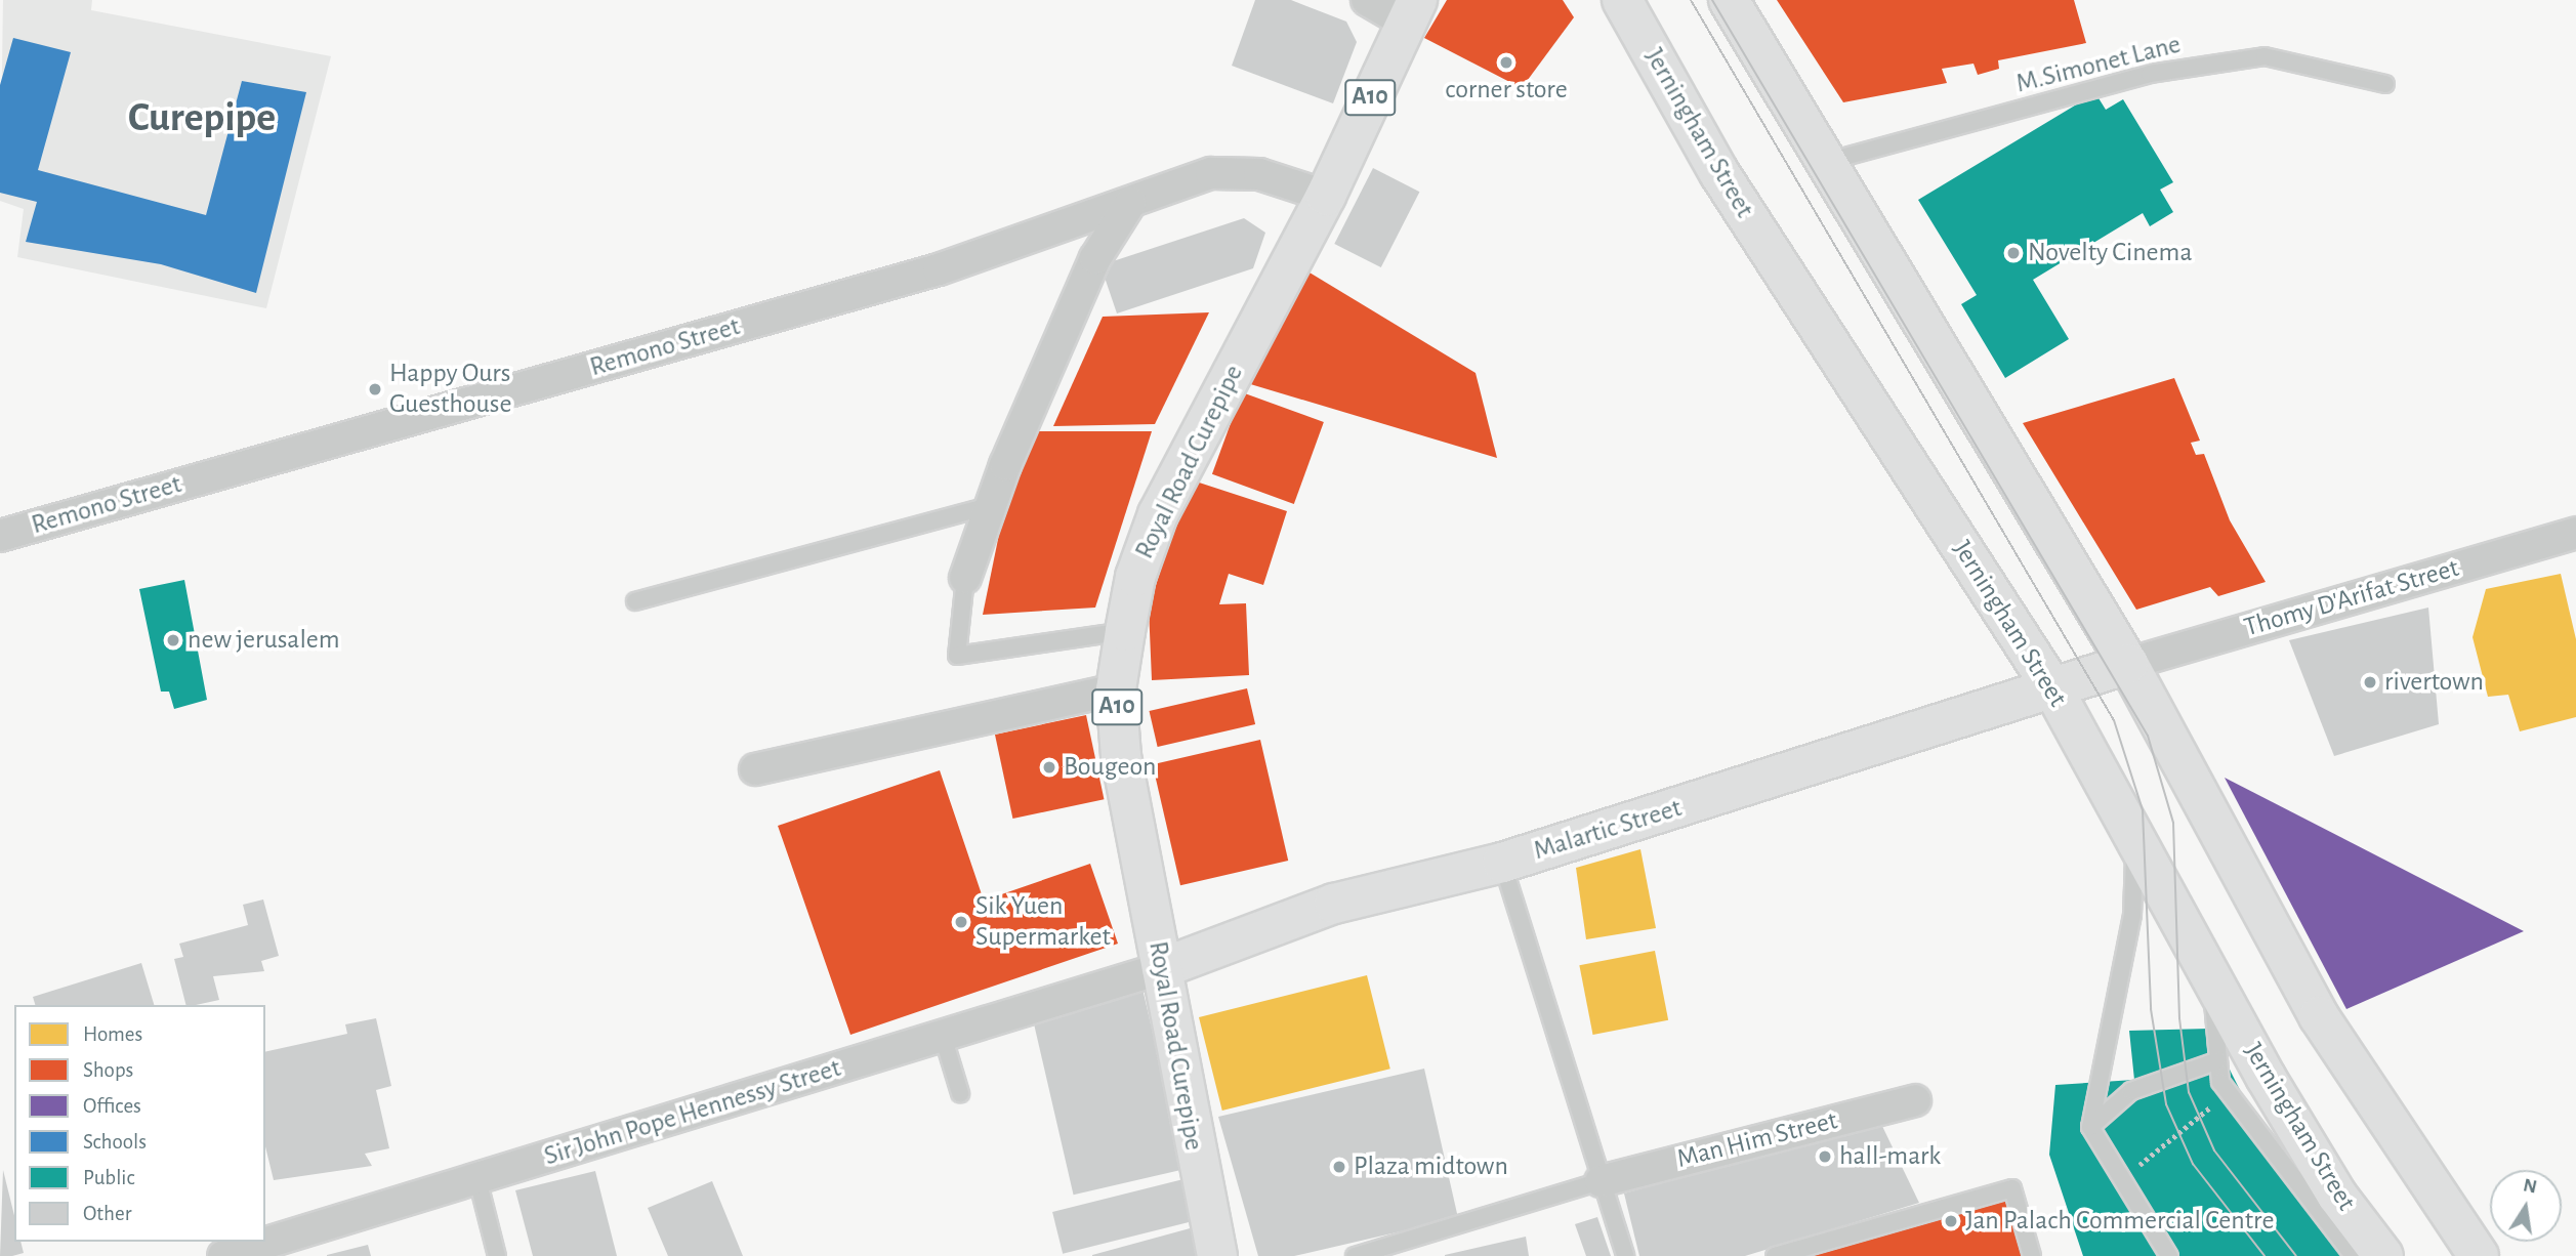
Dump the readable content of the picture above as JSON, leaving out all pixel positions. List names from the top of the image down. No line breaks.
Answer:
{"streets":{"street":["A10","Jerningham Street","Remono Street","Royal Road Curepipe","Thomy D'Arifat Street","Malartic Street","Sir John Pope Hennessy Street","Man Him Street"],"lane":["M.Simonet Lane"]},"crossings":[["Jerningham Street","Malartic Street"],["Remono Street","Royal Road Curepipe"],["Royal Road Curepipe","Malartic Street"],["Royal Road Curepipe","Sir John Pope Hennessy Street"],["Thomy D'Arifat Street","Malartic Street"],["Malartic Street","Sir John Pope Hennessy Street"]],"districts":["Curepipe"],"places":["corner store","Novelty Cinema","Happy Ours Guesthouse","new jerusalem","rivertown","Bougeon","Sik Yuen Supermarket","hall-mark","Plaza midtown","Jan Palach Commercial Centre"],"legend":["Homes","Shops","Offices","Schools","Public","Other"],"north":"top"}
